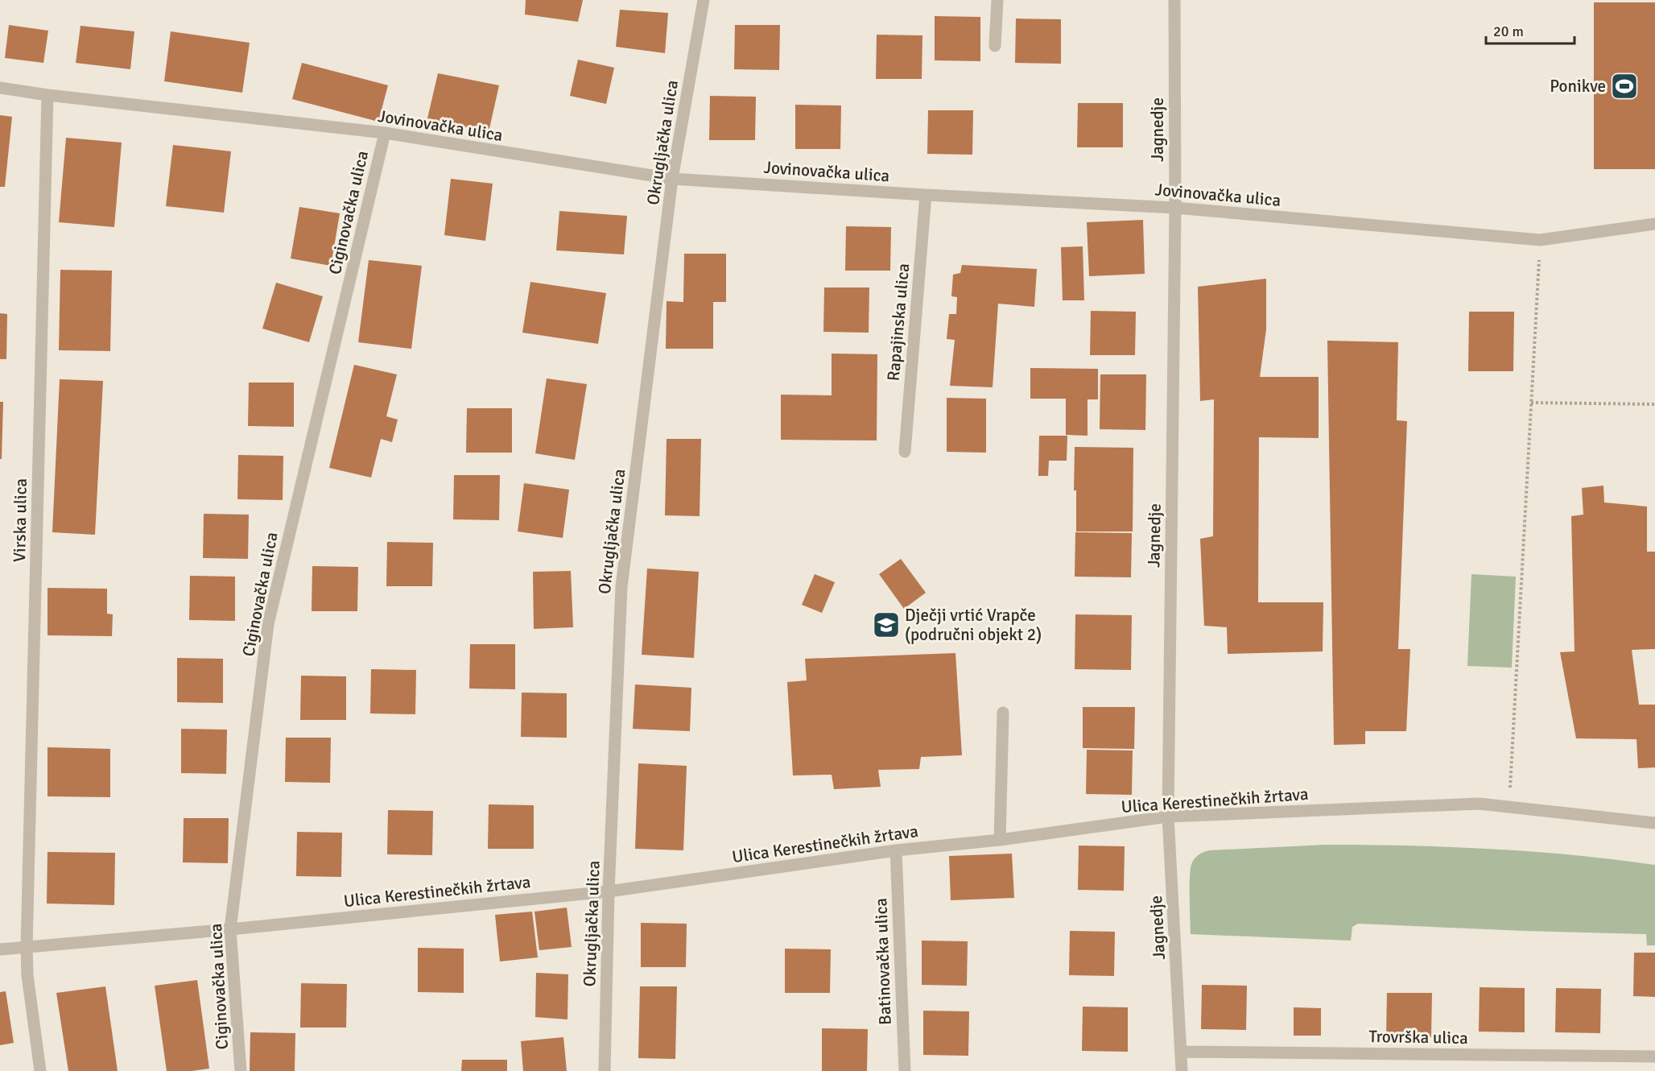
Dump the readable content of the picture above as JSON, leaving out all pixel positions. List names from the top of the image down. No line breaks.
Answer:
{"streets":{"street":["Jovinovačka ulica","Jagnedje","Okrugljačka ulica","Ciginovačka ulica","Rapajinska ulica","Virska ulica","Ulica Kerestinečkih žrtava","Batinovačka ulica","Trovrška ulica"]},"crossings":[["Jovinovačka ulica","Jagnedje"],["Jovinovačka ulica","Okrugljačka ulica"],["Jovinovačka ulica","Ciginovačka ulica"],["Jovinovačka ulica","Rapajinska ulica"],["Jovinovačka ulica","Virska ulica"],["Jagnedje","Ulica Kerestinečkih žrtava"],["Jagnedje","Trovrška ulica"],["Okrugljačka ulica","Ulica Kerestinečkih žrtava"],["Ciginovačka ulica","Ulica Kerestinečkih žrtava"],["Virska ulica","Ulica Kerestinečkih žrtava"],["Ulica Kerestinečkih žrtava","Batinovačka ulica"]],"places":{"sports":["Ponikve"],"school or university":["Dječji vrtić Vrapče (područni objekt 2)"]},"scale_bar":"20 m"}
